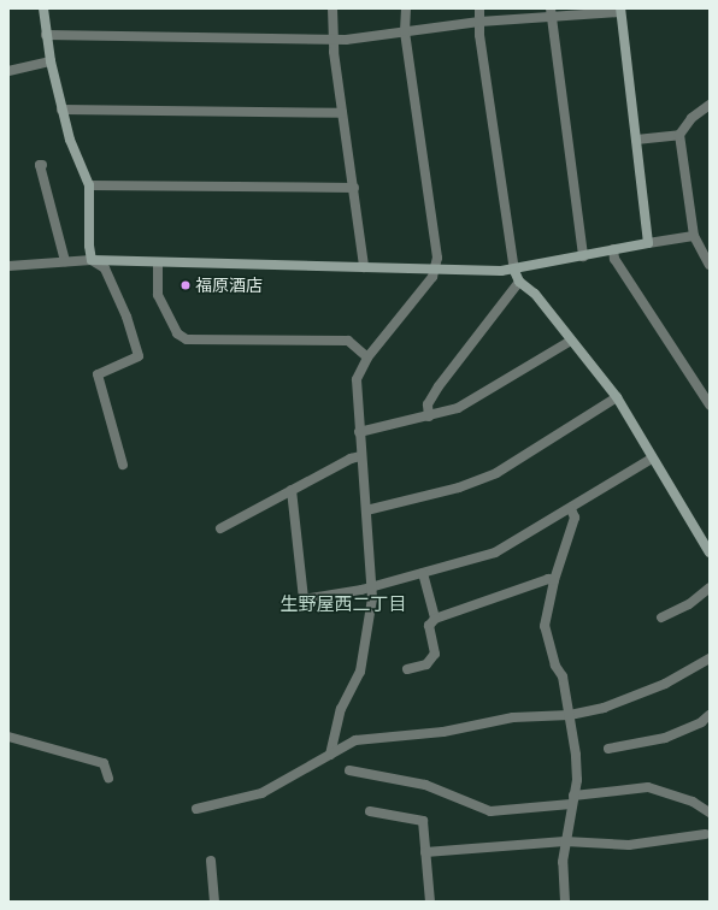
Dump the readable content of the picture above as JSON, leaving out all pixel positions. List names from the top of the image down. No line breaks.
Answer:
{"districts":["生野屋西二丁目"],"places":["福原酒店"]}
